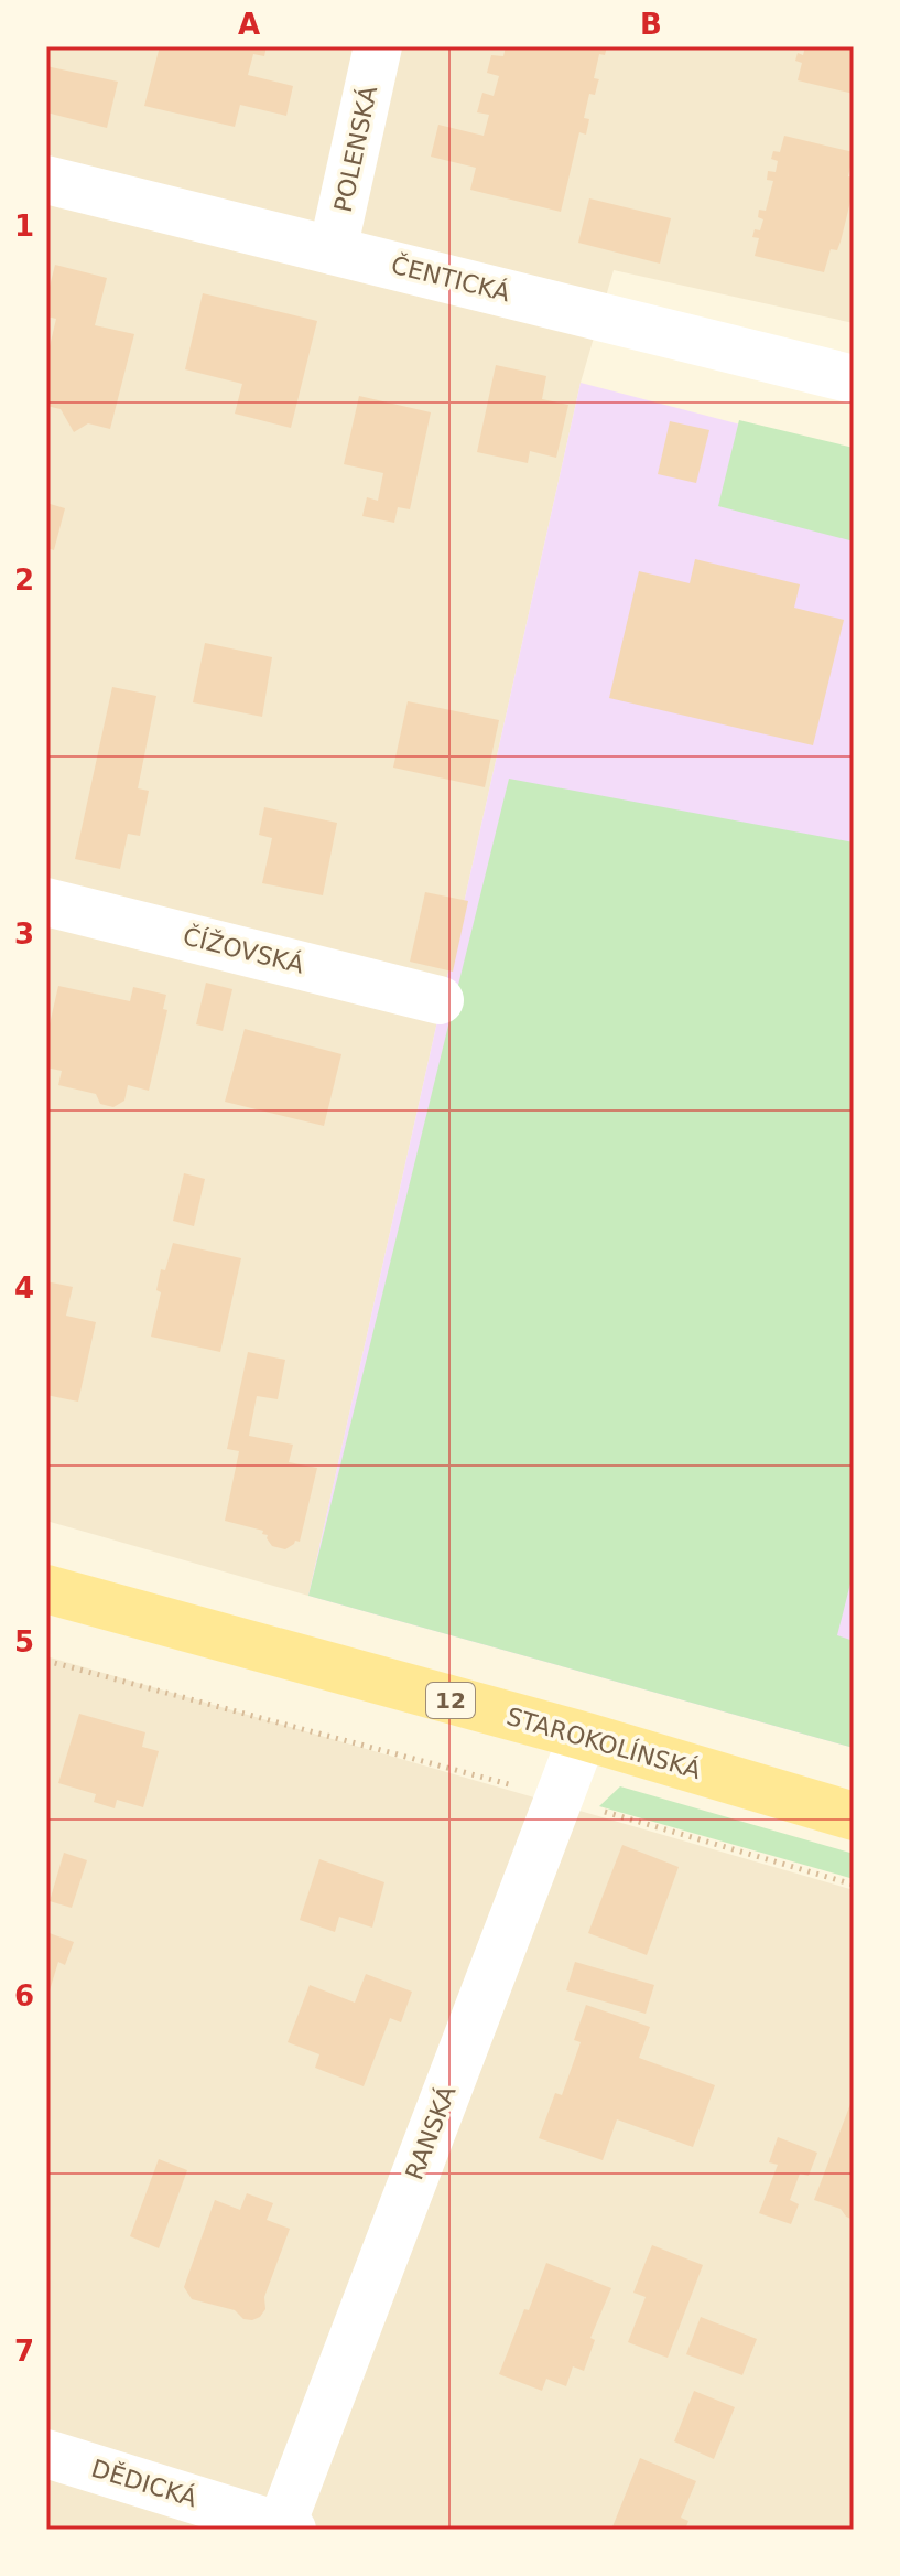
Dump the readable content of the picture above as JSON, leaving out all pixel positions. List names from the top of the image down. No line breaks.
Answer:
{"streets":{"main road":["12","STAROKOLÍNSKÁ"],"street":["POLENSKÁ","ČENTICKÁ","ČÍŽOVSKÁ","RANSKÁ","DĚDICKÁ"]},"crossings":[["POLENSKÁ","ČENTICKÁ"],["STAROKOLÍNSKÁ","RANSKÁ"],["RANSKÁ","DĚDICKÁ"]],"grid":{"columns":["A","B"],"rows":["1","2","3","4","5","6","7"]}}
